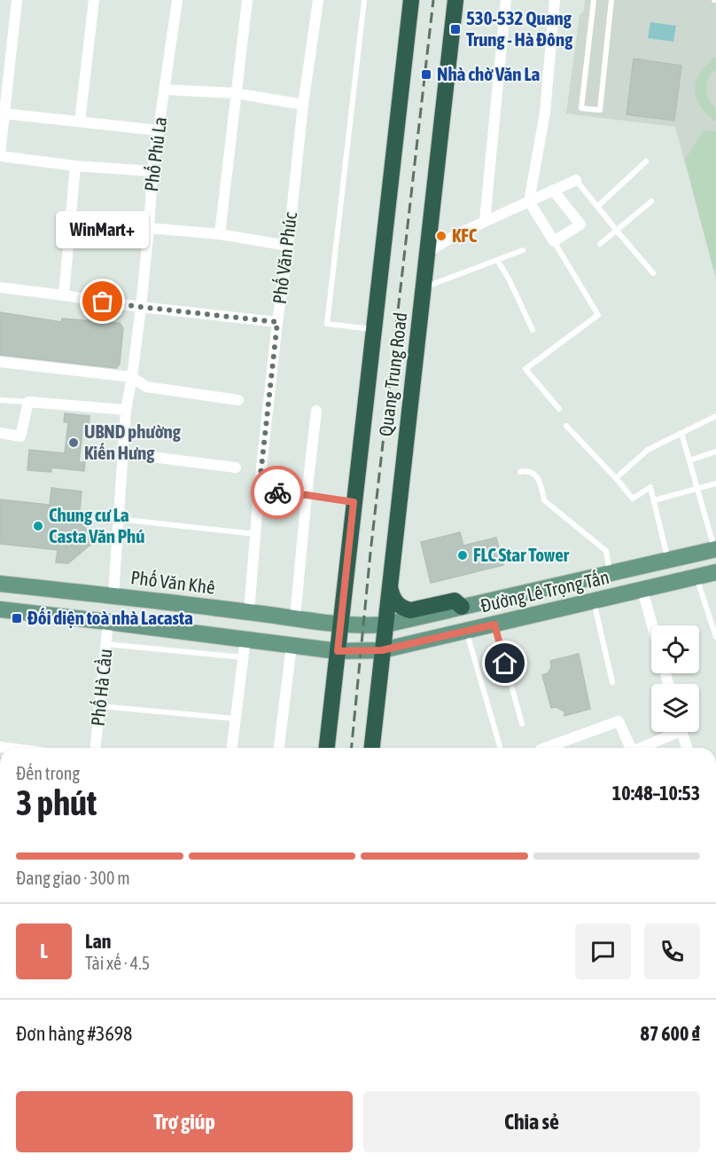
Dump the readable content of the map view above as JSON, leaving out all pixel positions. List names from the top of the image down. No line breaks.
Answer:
{"streets":{"highway":["Quang Trung Road"],"main road":["Phố Văn Khê","Đường Lê Trọng Tấn"],"street":["Phố Phú La","Phố Văn Phúc","Phố Hà Cầu"]},"crossings":[["Phố Phú La","Phố Văn Khê"],["Phố Văn Phúc","Phố Văn Khê"],["Quang Trung Road","Phố Văn Khê"],["Quang Trung Road","Đường Lê Trọng Tấn"],["Phố Văn Khê","Đường Lê Trọng Tấn"]],"places":{"transit":["530-532 Quang Trung - Hà Đông","Nhà chờ Văn La","Đối diện toà nhà Lacasta"],"other":["KFC","WinMart+","UBND phường Kiến Hưng","Chung cư La Casta Văn Phú","FLC Star Tower"]},"page":{"bubble":"WinMart+","heading":["3 phút","Đến trong","10:48–10:53"],"panel":["Lan","Tài xế · 4.5","Đơn hàng #3698","87 600 ₫"],"bar":"Đang giao · 300 m","round":"L","buttons":["Trợ giúp","Chia sẻ"]}}
